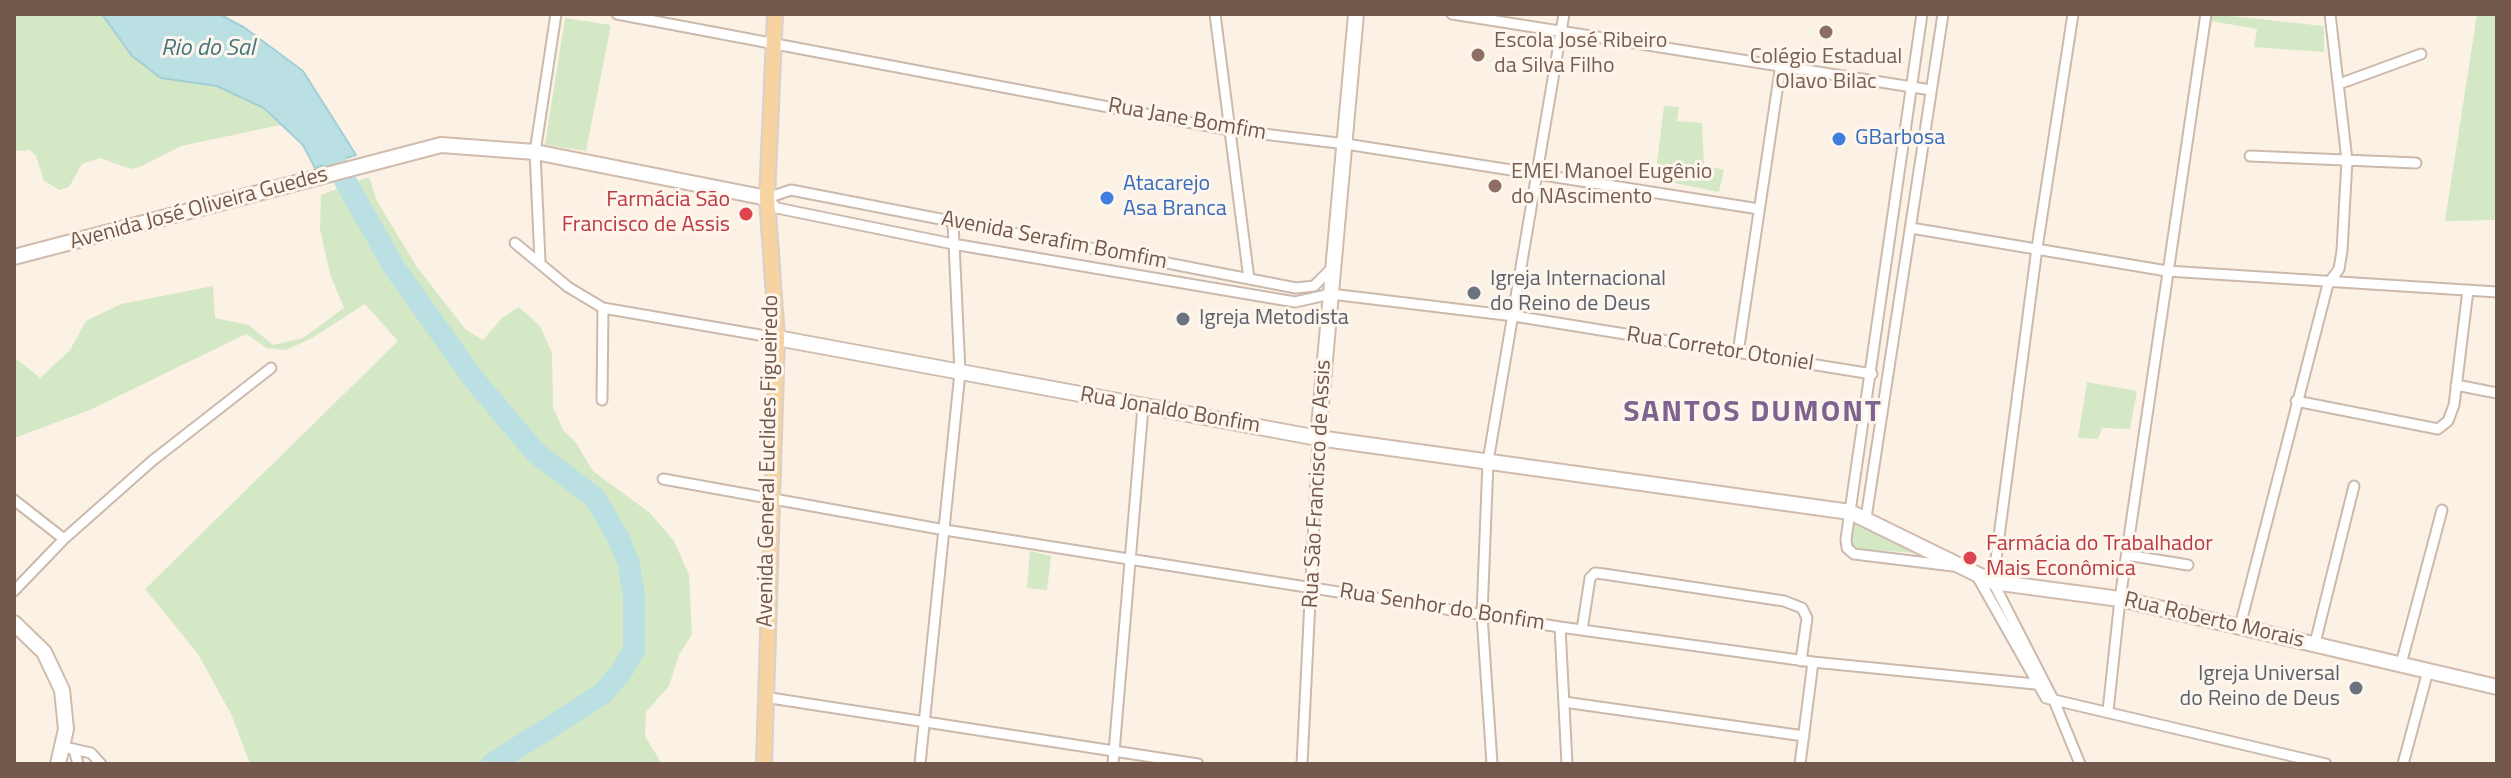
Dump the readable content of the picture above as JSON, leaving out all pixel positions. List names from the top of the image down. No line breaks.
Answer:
{"streets":{"main road":["Avenida General Euclides Figueiredo"],"street":["Rua Jane Bomfim","Avenida José Oliveira Guedes","Avenida Serafim Bomfim","Rua Corretor Otoniel","Rua Jonaldo Bonfim","Rua São Francisco de Assis","Rua Senhor do Bonfim","Rua Roberto Morais"]},"crossings":[["Rua Jane Bomfim","Avenida General Euclides Figueiredo"],["Rua Jane Bomfim","Rua São Francisco de Assis"],["Avenida José Oliveira Guedes","Avenida Serafim Bomfim"],["Avenida Serafim Bomfim","Rua Corretor Otoniel"],["Avenida Serafim Bomfim","Avenida General Euclides Figueiredo"],["Avenida Serafim Bomfim","Rua São Francisco de Assis"],["Rua Corretor Otoniel","Rua São Francisco de Assis"],["Rua Jonaldo Bonfim","Avenida General Euclides Figueiredo"],["Rua Jonaldo Bonfim","Rua São Francisco de Assis"],["Avenida General Euclides Figueiredo","Rua Senhor do Bonfim"],["Rua São Francisco de Assis","Rua Senhor do Bonfim"]],"districts":["SANTOS DUMONT"],"water":["Rio do Sal"],"places":["Colégio Estadual Olavo Bilac","Escola José Ribeiro da Silva Filho","GBarbosa","EMEI Manoel Eugênio do NAscimento","Atacarejo Asa Branca","Farmácia São Francisco de Assis","Igreja Internacional do Reino de Deus","Igreja Metodista","Farmácia do Trabalhador Mais Econômica","Igreja Universal do Reino de Deus"]}
